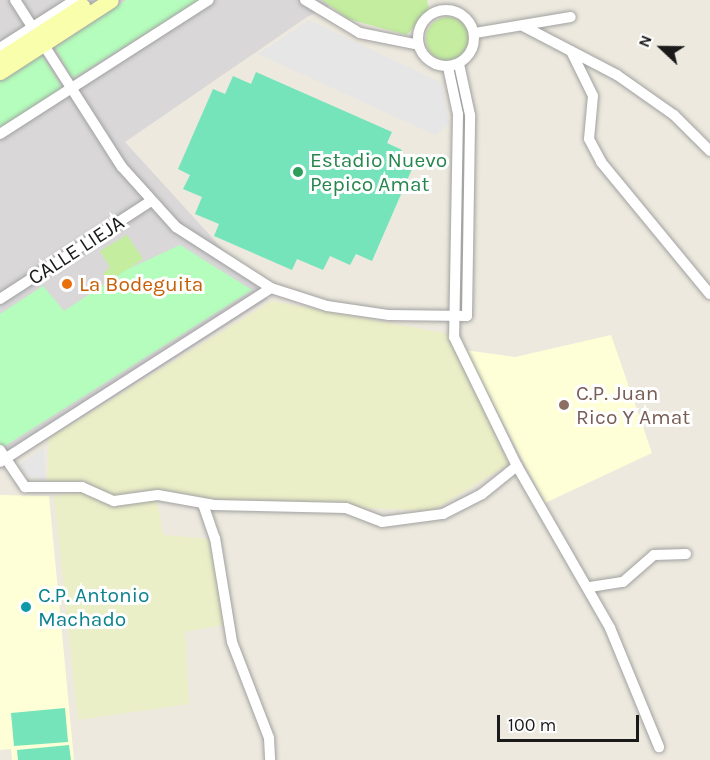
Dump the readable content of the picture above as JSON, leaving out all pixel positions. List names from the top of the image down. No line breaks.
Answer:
{"streets":{"street":["CALLE LIEJA"]},"places":["Estadio Nuevo Pepico Amat","La Bodeguita","C.P. Juan Rico Y Amat","C.P. Antonio Machado"],"scale_bar":"100 m","north":"left"}
